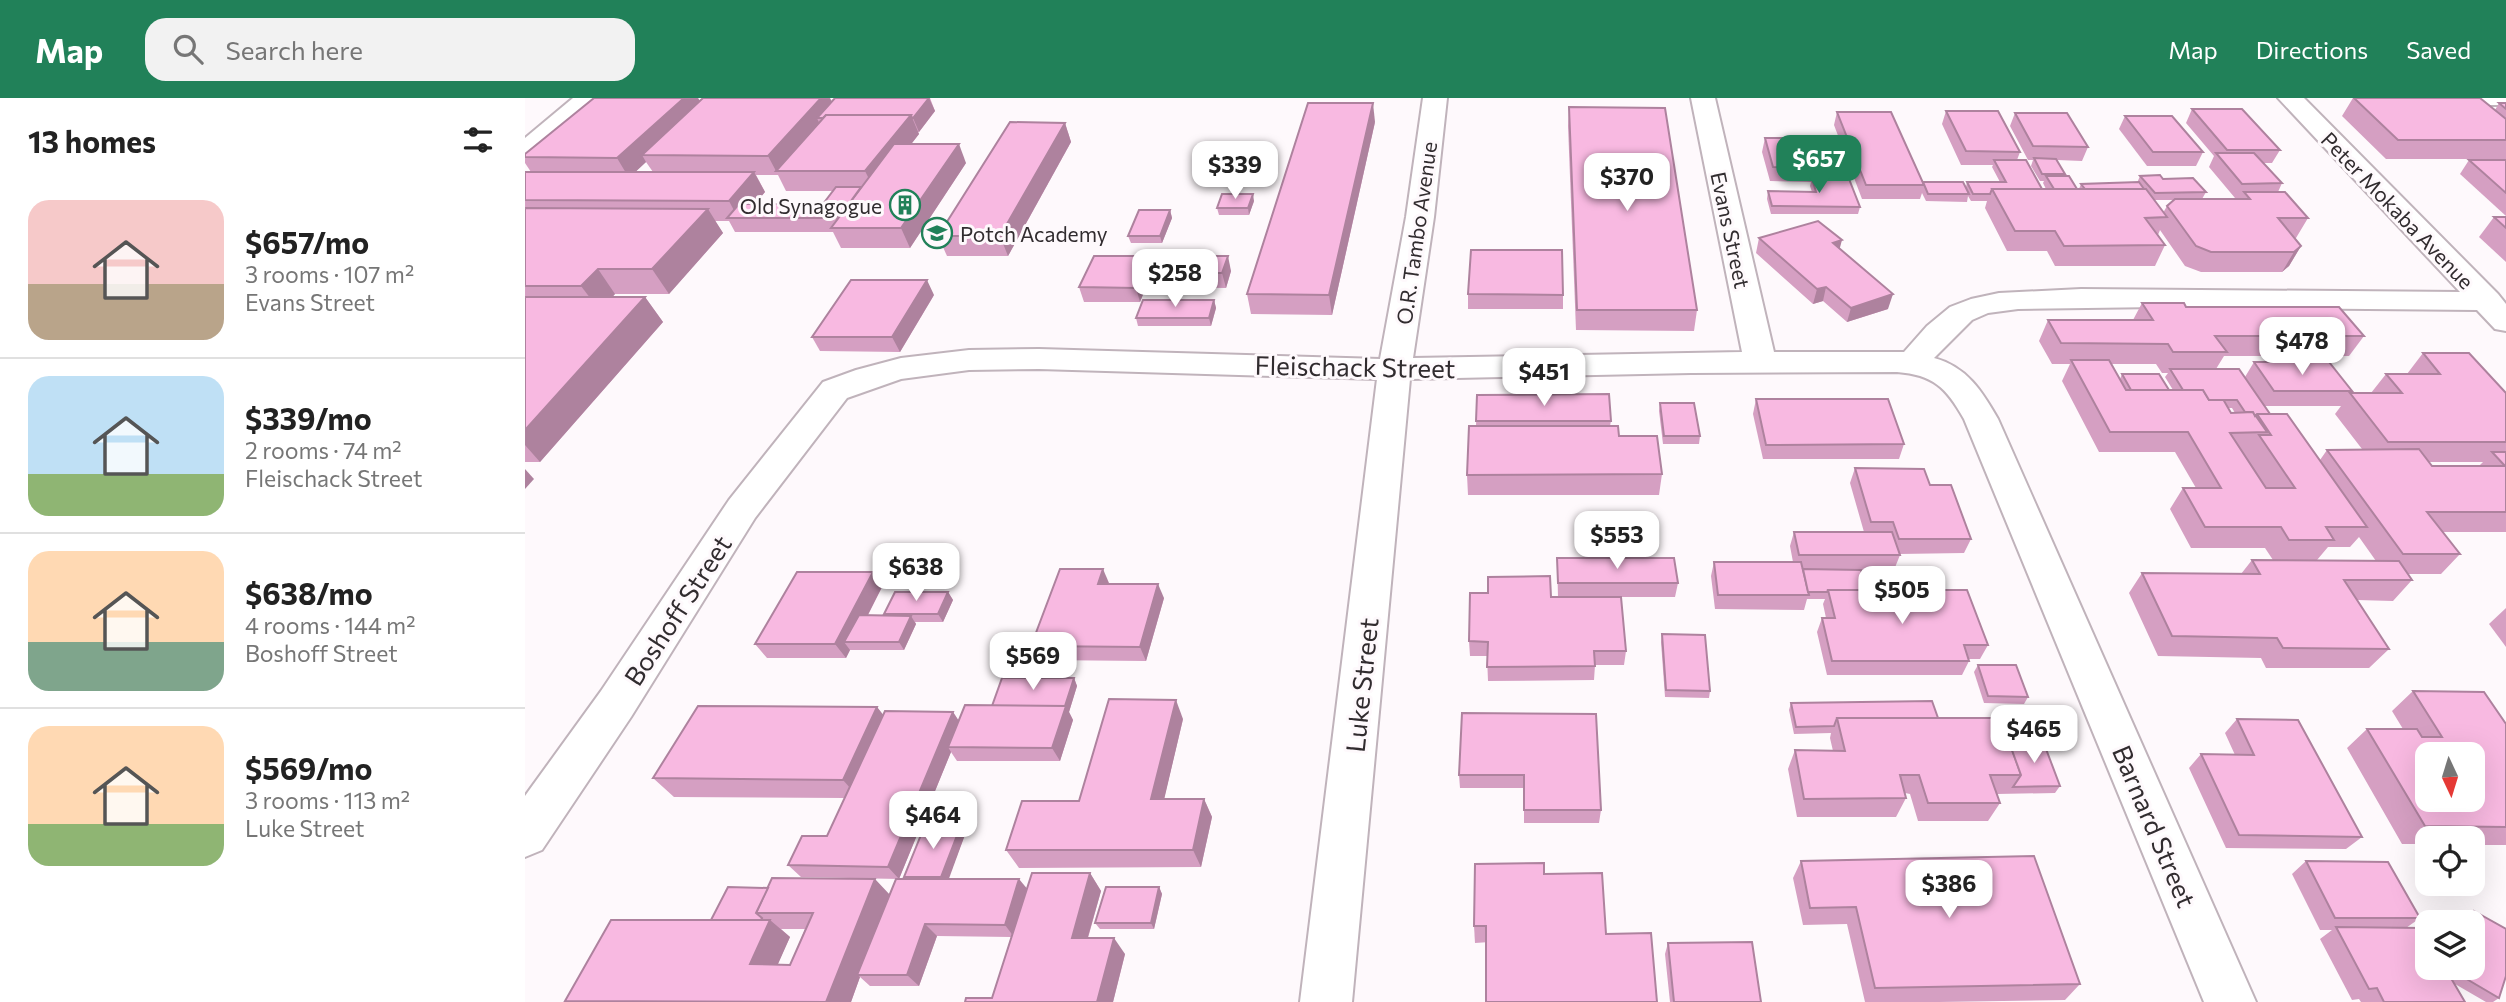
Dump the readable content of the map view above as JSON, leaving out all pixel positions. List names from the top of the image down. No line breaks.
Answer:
{"streets":{"street":["Peter Mokaba Avenue","Evans Street","O.R. Tambo Avenue","Fleischack Street","Boshoff Street","Luke Street","Barnard Street"]},"crossings":[["Evans Street","Fleischack Street"],["O.R. Tambo Avenue","Fleischack Street"],["O.R. Tambo Avenue","Luke Street"],["Fleischack Street","Boshoff Street"],["Fleischack Street","Luke Street"],["Fleischack Street","Barnard Street"]],"places":{"building":["Old Synagogue"],"school or university":["Potch Academy"]},"north":"bottom","page":{"header":"Map","search":"Search here","nav":["Map","Directions","Saved"],"heading":"13 homes","price":["$657","$339","$370","$258","$478","$451","$553","$638","$505","$569","$465","$464","$386"],"list":[{"name":"$657/mo","note":"3 rooms · 107 m² · Evans Street"},{"name":"$339/mo","note":"2 rooms · 74 m² · Fleischack Street"},{"name":"$638/mo","note":"4 rooms · 144 m² · Boshoff Street"},{"name":"$569/mo","note":"3 rooms · 113 m² · Luke Street"}]}}
